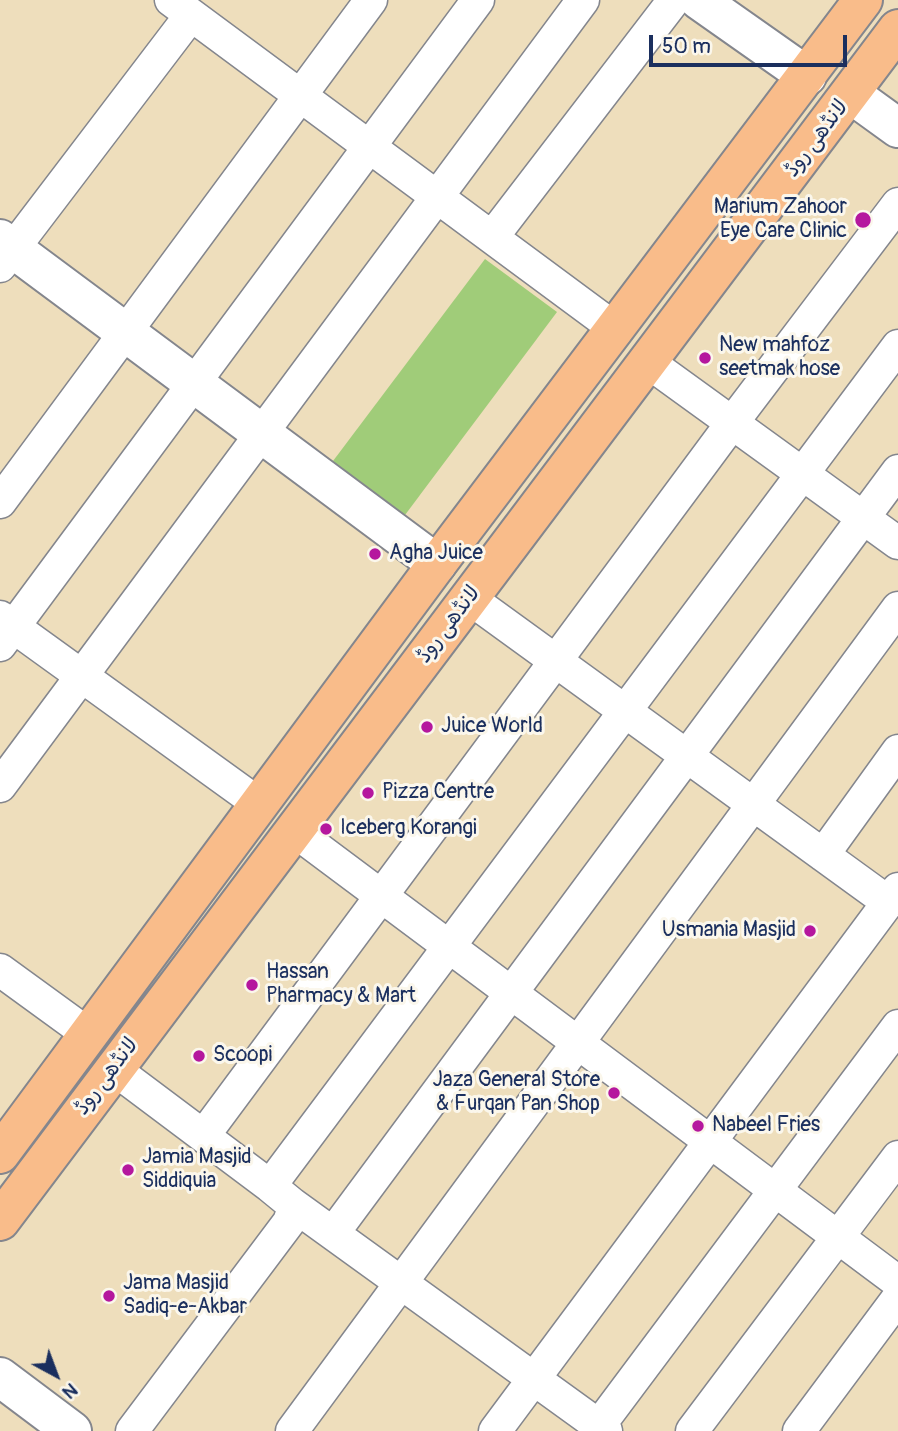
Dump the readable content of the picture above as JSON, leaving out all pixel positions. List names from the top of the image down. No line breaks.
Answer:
{"streets":{"main road":["لانڈھی روڈ"]},"places":["Marium Zahoor Eye Care Clinic","New mahfoz seetmak hose","Agha Juice","Juice World","Pizza Centre","Iceberg Korangi","Usmania Masjid","Hassan Pharmacy & Mart","Scoopi","Jaza General Store & Furqan Pan Shop","Nabeel Fries","Jamia Masjid Siddiquia","Jama Masjid Sadiq-e-Akbar"],"scale_bar":"50 m","north":"bottom right"}
